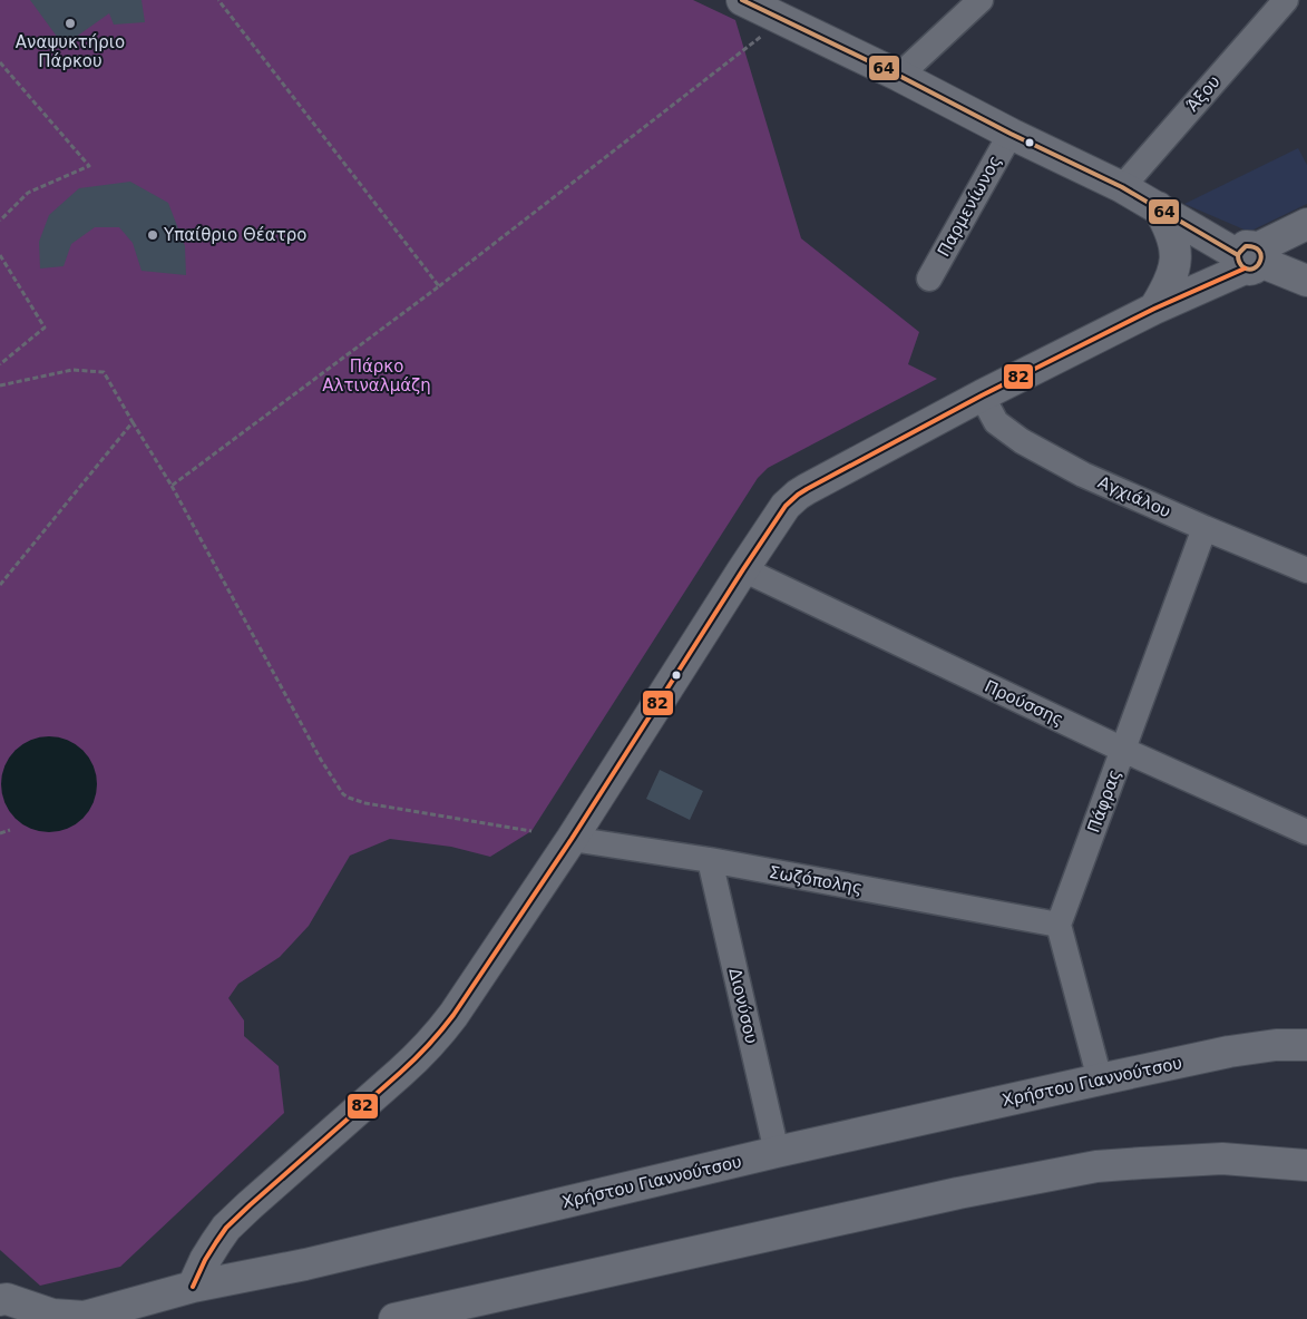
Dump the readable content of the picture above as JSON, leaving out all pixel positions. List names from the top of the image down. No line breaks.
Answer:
{"streets":{"street":["Άξου","Παρμενίωνος","Αγχιάλου","Προύσσης","Πάφρας","Σωζόπολης","Διονύσου","Χρήστου Γιαννούτσου"]},"crossings":[["Αγχιάλου","Πάφρας"],["Προύσσης","Πάφρας"],["Πάφρας","Σωζόπολης"],["Σωζόπολης","Διονύσου"],["Διονύσου","Χρήστου Γιαννούτσου"]],"parks":["Πάρκο Αλτιναλμάζη"],"places":["Αναψυκτήριο Πάρκου","Υπαίθριο Θέατρο"],"lines":["transit line 64","transit line 82"]}
